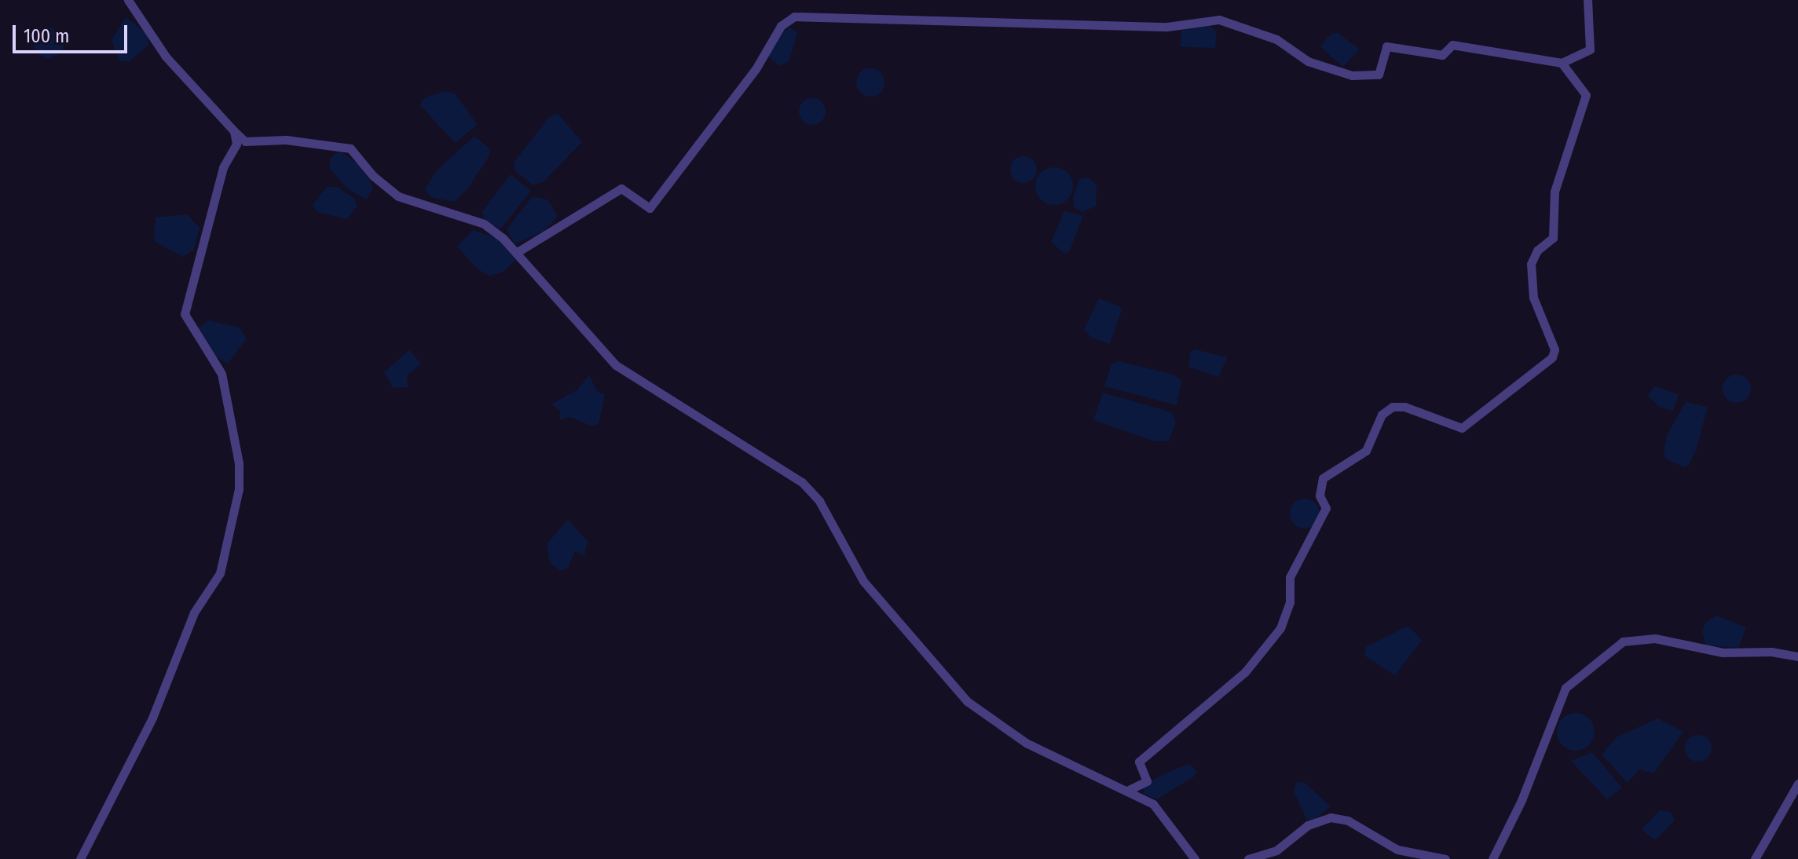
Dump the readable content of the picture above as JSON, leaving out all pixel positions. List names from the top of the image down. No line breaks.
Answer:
{"scale_bar":"100 m"}
